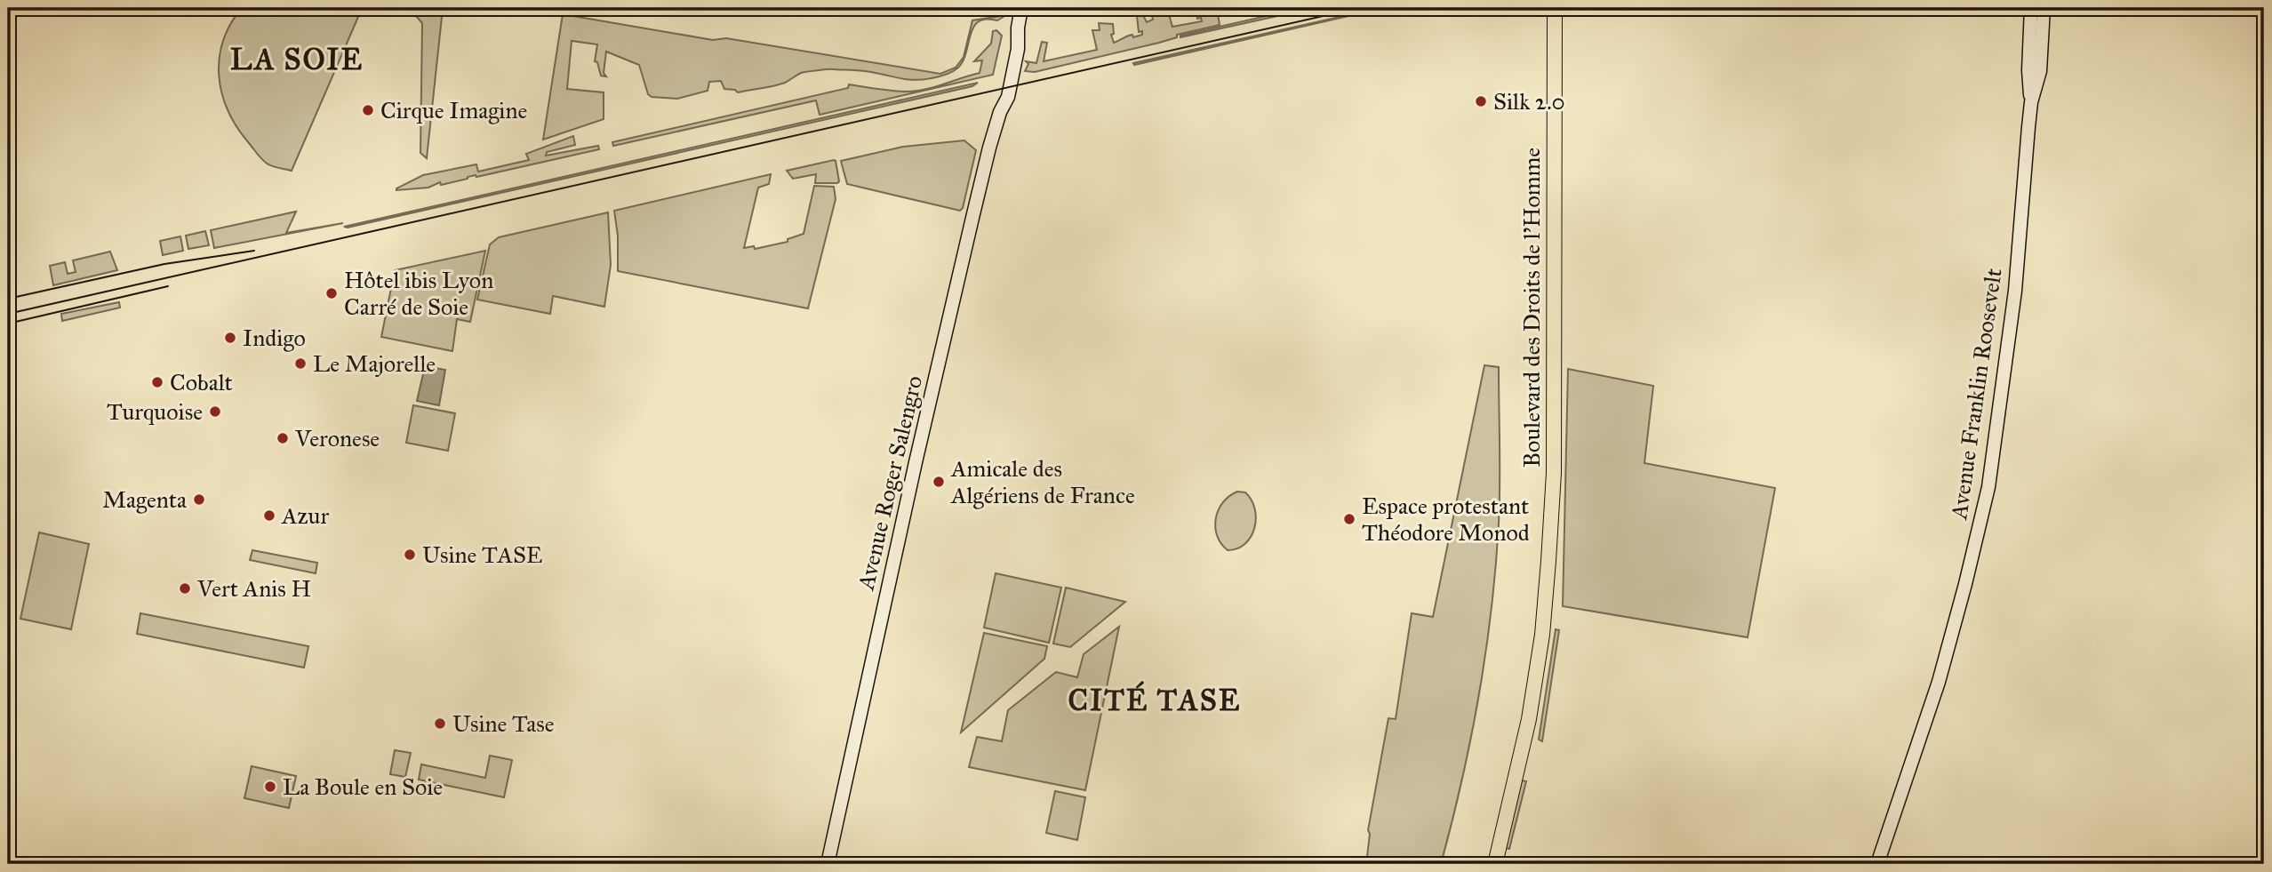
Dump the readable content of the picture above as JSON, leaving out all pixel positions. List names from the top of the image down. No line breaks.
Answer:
{"streets":{"main road":["Boulevard des Droits de l'Homme"],"street":["Avenue Franklin Roosevelt","Avenue Roger Salengro"]},"districts":["LA SOIE","CITÉ TASE"],"places":["Silk 2.0","Cirque Imagine","Hôtel ibis Lyon Carré de Soie","Indigo","Le Majorelle","Cobalt","Turquoise","Veronese","Amicale des Algériens de France","Magenta","Azur","Espace protestant Théodore Monod","Usine TASE","Vert Anis H","Usine Tase","La Boule en Soie"]}
